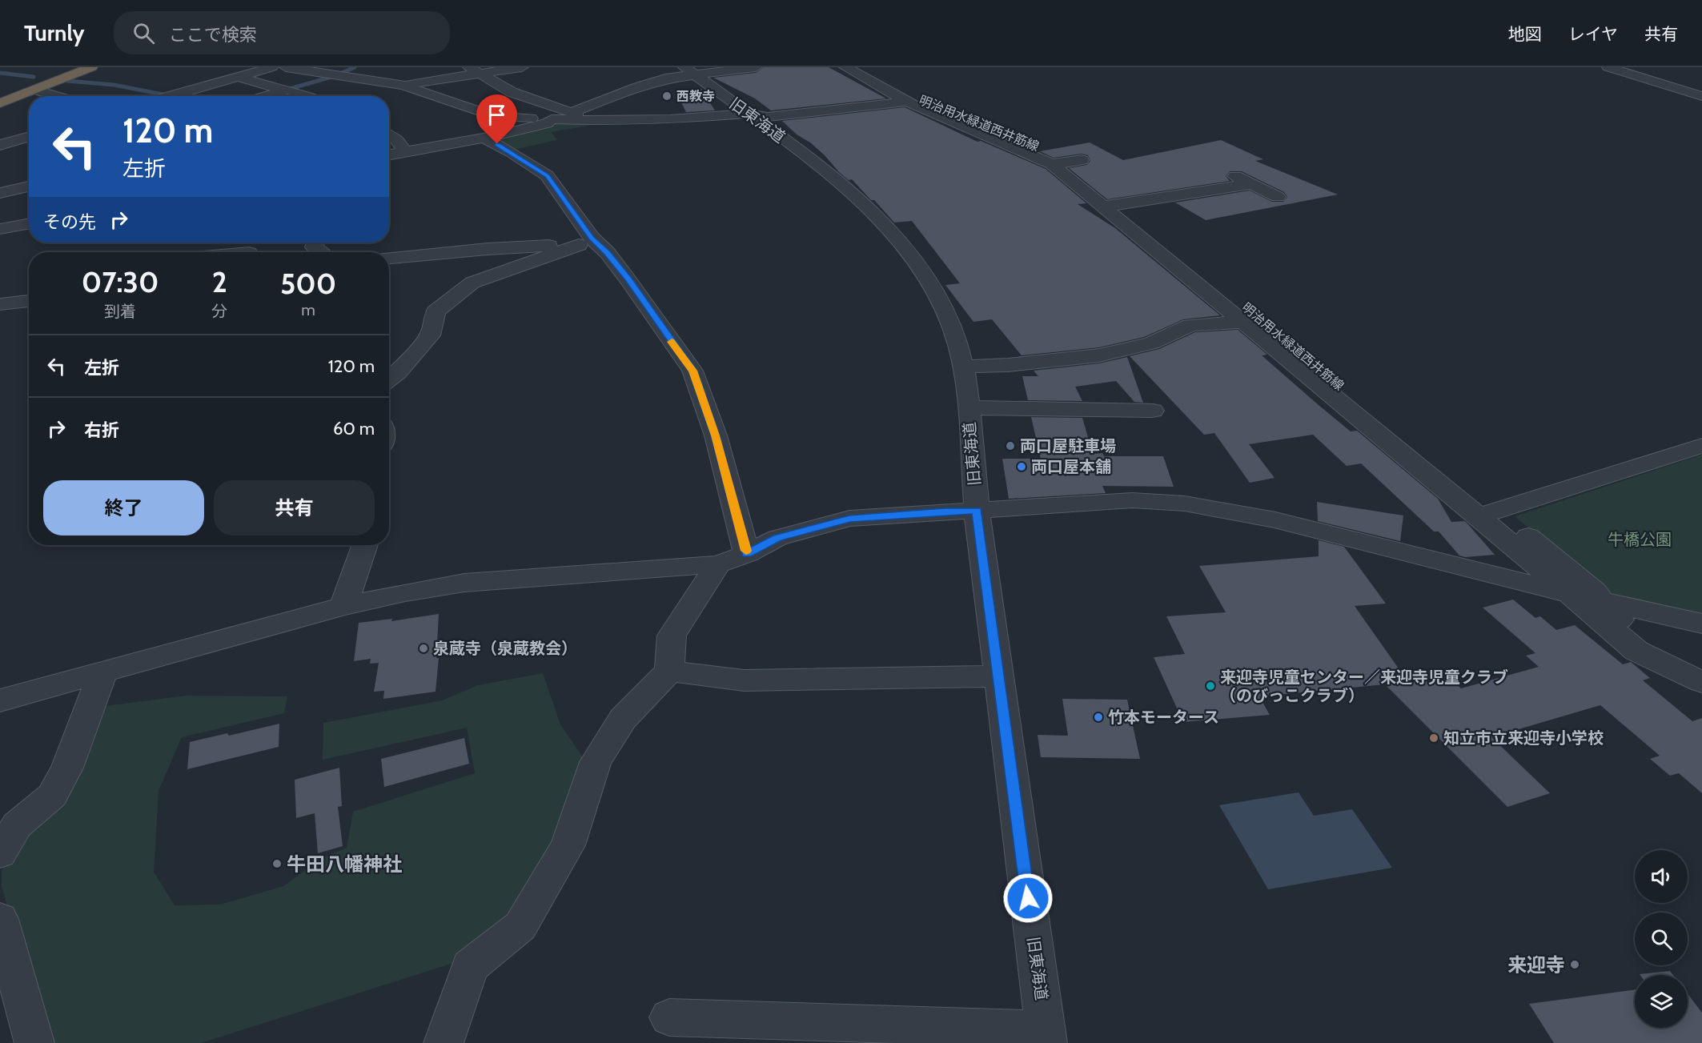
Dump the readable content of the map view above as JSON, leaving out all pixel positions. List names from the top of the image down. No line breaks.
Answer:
{"streets":{"street":["旧東海道","明治用水緑道西井筋線"]},"parks":["牛橋公園"],"places":["西教寺","両口屋駐車場","両口屋本舗","泉蔵寺（泉蔵教会）","来迎寺児童センター／来迎寺児童クラブ （のびっこクラブ）","竹本モータース","知立市立来迎寺小学校","牛田八幡神社","来迎寺"],"page":{"header":"Turnly","search":"ここで検索","nav":["地図","レイヤ","共有"],"turn":["120 m","左折"],"then":"その先","eta":["07:30","到着","2","分","500","m"],"list":[{"name":"左折","value":"120 m"},{"name":"右折","value":"60 m"}],"buttons":["終了","共有"]}}
